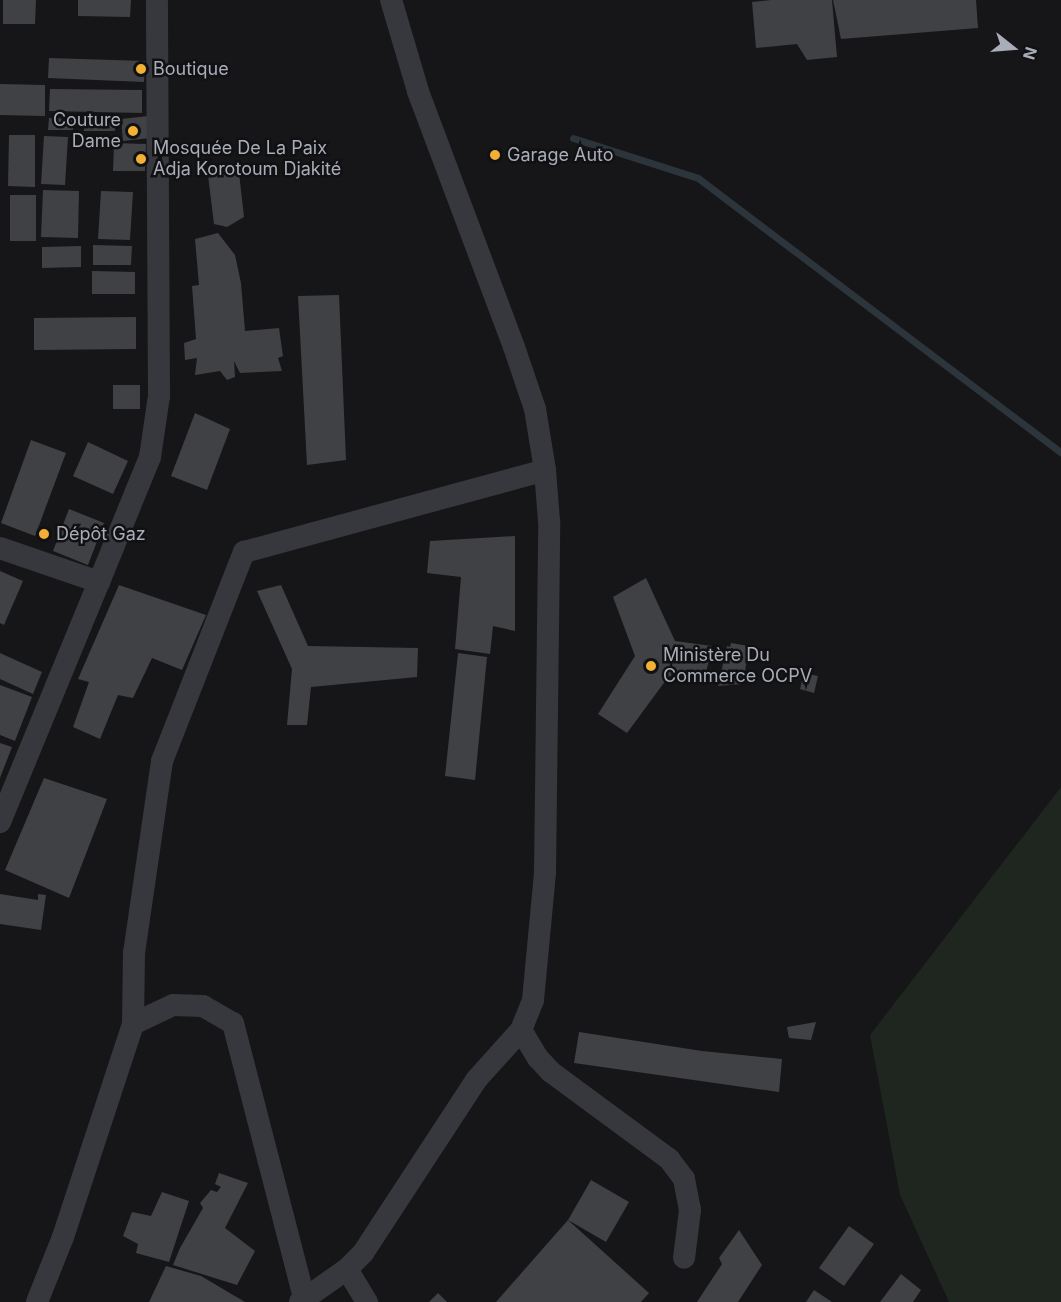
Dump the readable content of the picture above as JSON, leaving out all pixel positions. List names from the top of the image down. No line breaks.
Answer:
{"places":["Boutique","Couture Dame","Garage Auto","Mosquée De La Paix Adja Korotoum Djakité","Dépôt Gaz","Ministère Du Commerce OCPV"],"north":"right"}
